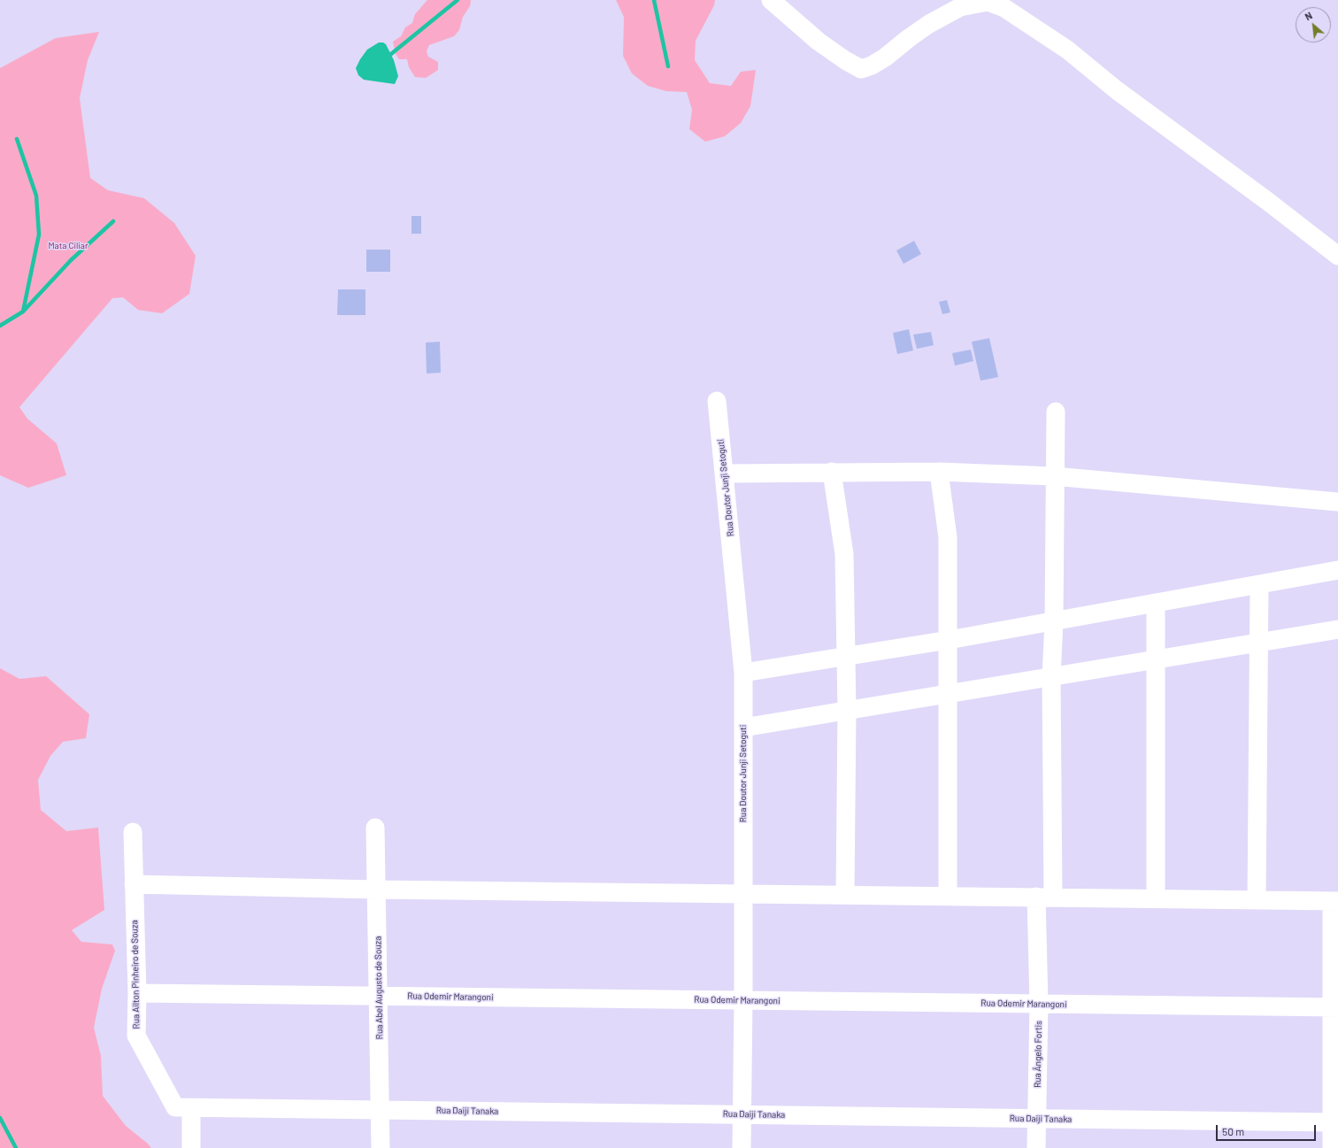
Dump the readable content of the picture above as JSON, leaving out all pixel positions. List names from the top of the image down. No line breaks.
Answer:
{"streets":{"street":["Rua Doutor Junji Setoguti","Rua Ailton Pinheiro de Souza","Rua Abel Augusto de Souza","Rua Odemir Marangoni","Rua Ângelo Fortis","Rua Daiji Tanaka"]},"crossings":[["Rua Doutor Junji Setoguti","Rua Odemir Marangoni"],["Rua Doutor Junji Setoguti","Rua Daiji Tanaka"],["Rua Ailton Pinheiro de Souza","Rua Odemir Marangoni"],["Rua Ailton Pinheiro de Souza","Rua Daiji Tanaka"],["Rua Abel Augusto de Souza","Rua Odemir Marangoni"],["Rua Abel Augusto de Souza","Rua Daiji Tanaka"],["Rua Odemir Marangoni","Rua Ângelo Fortis"],["Rua Ângelo Fortis","Rua Daiji Tanaka"]],"parks":["Mata Ciliar"],"scale_bar":"50 m","north":"top left"}
